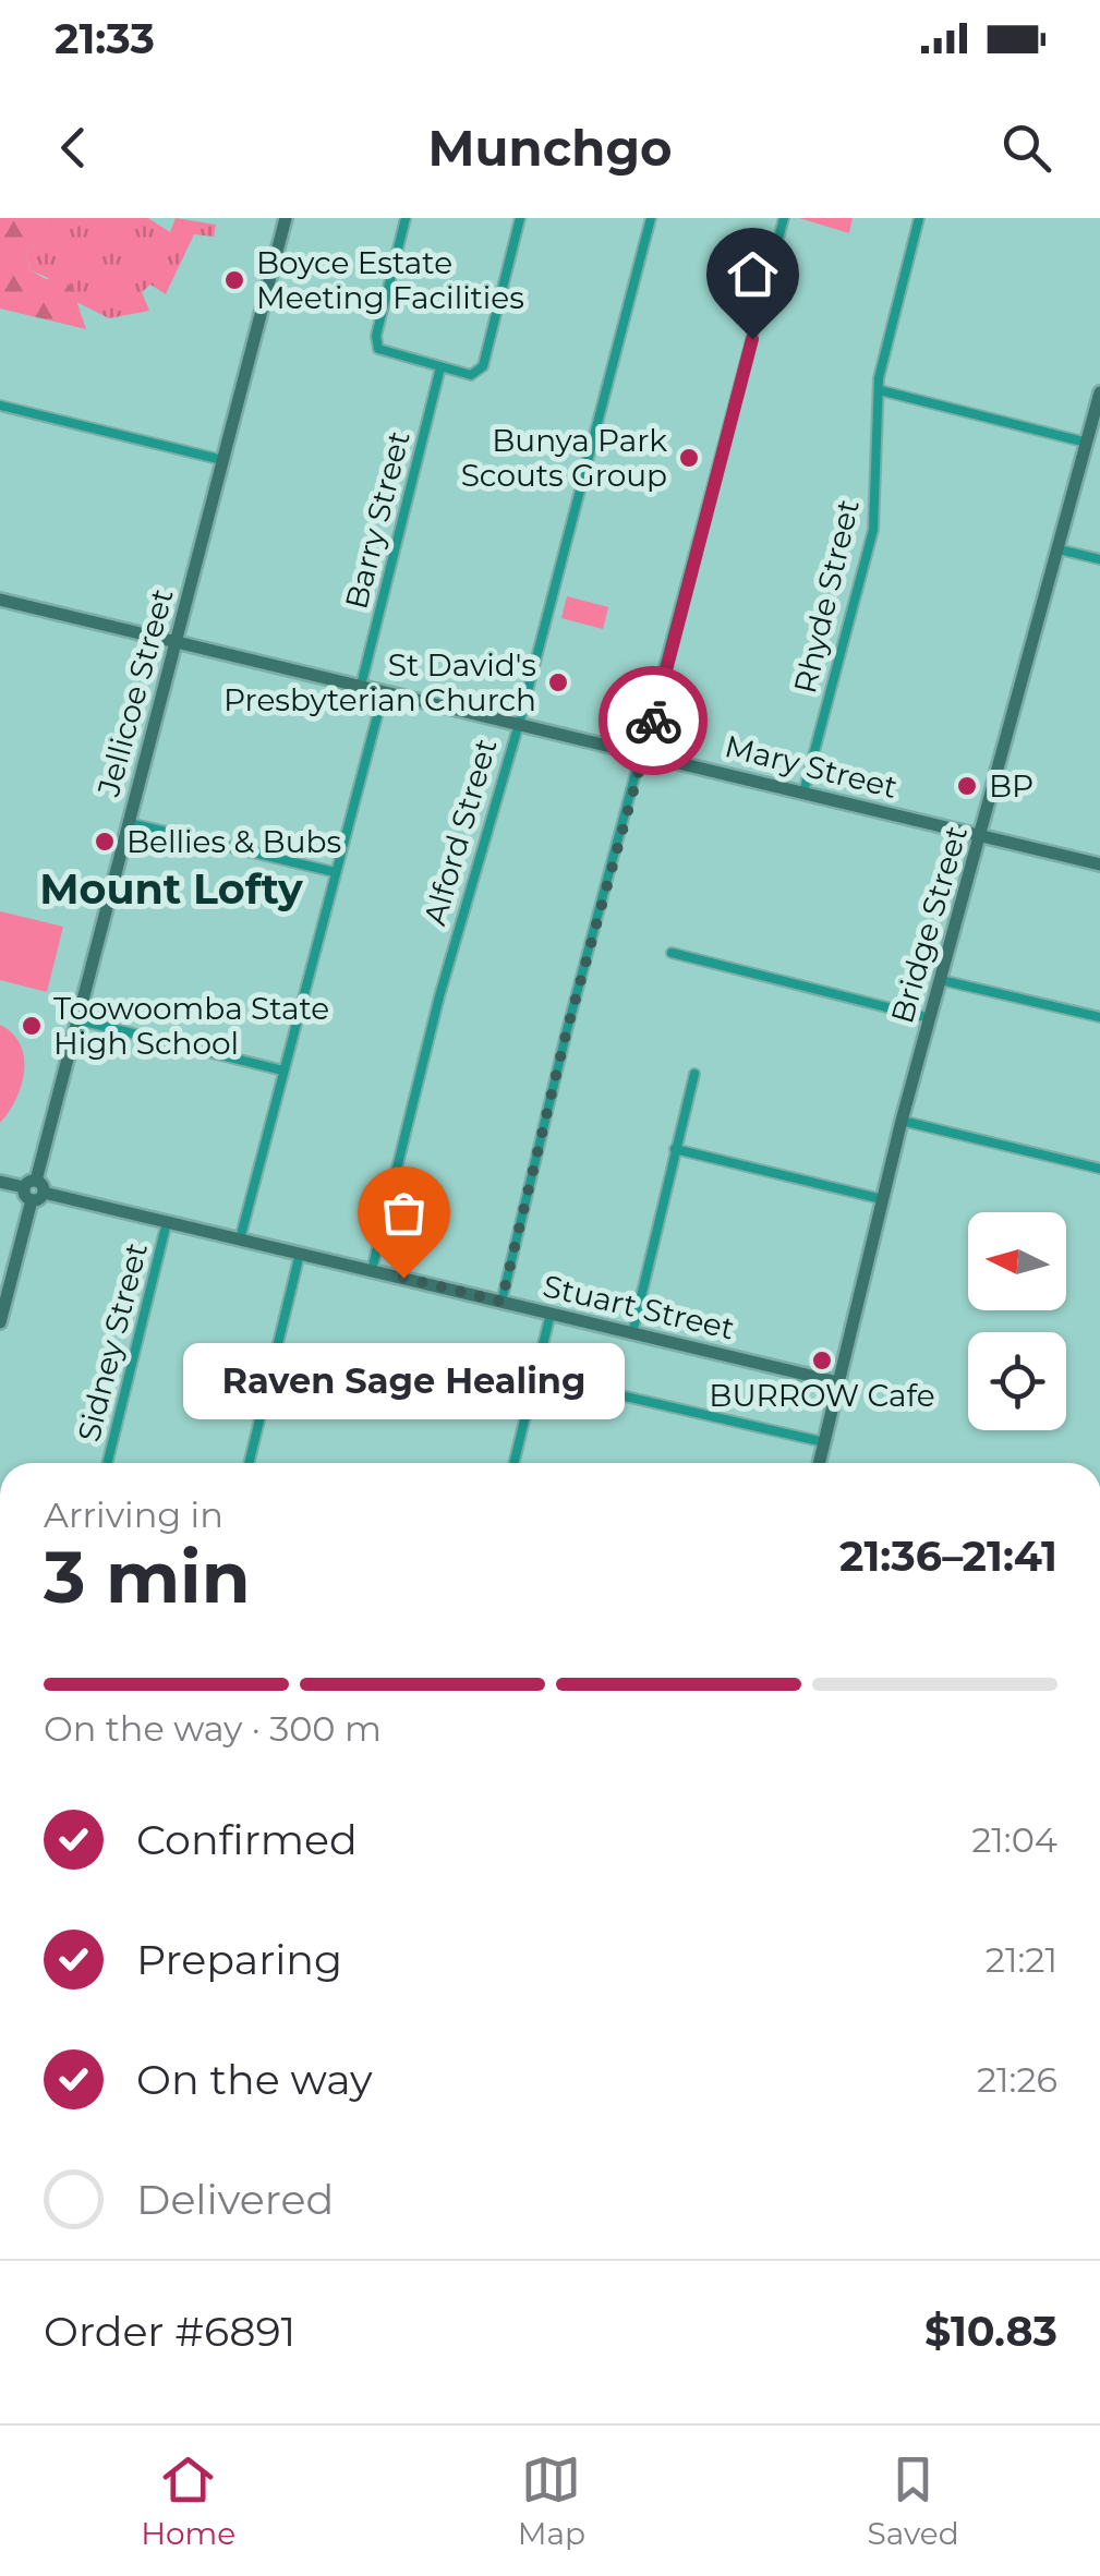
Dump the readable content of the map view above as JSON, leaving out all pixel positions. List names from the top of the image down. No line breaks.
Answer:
{"streets":{"street":["Barry Street","Rhyde Street","Jellicoe Street","Mary Street","Alford Street","Bridge Street","Stuart Street","Sidney Street"]},"crossings":[["Barry Street","Mary Street"],["Rhyde Street","Mary Street"],["Jellicoe Street","Mary Street"],["Jellicoe Street","Stuart Street"],["Mary Street","Alford Street"],["Mary Street","Bridge Street"],["Alford Street","Stuart Street"],["Bridge Street","Stuart Street"],["Stuart Street","Sidney Street"]],"districts":["Mount Lofty"],"places":["Boyce Estate Meeting Facilities","Bunya Park Scouts Group","St David's Presbyterian Church","BP","Bellies & Bubs","Toowoomba State High School","Raven Sage Healing","BURROW Cafe"],"north":"left","page":{"status":"21:33","header":"Munchgo","bubble":"Raven Sage Healing","heading":["3 min","Arriving in","21:36–21:41"],"panel":["Order #6891","$10.83"],"bar":"On the way · 300 m","list":[["Confirmed","21:04"],["Preparing","21:21"],["On the way","21:26"],"Delivered"],"tabs":["Home","Map","Saved"]}}
